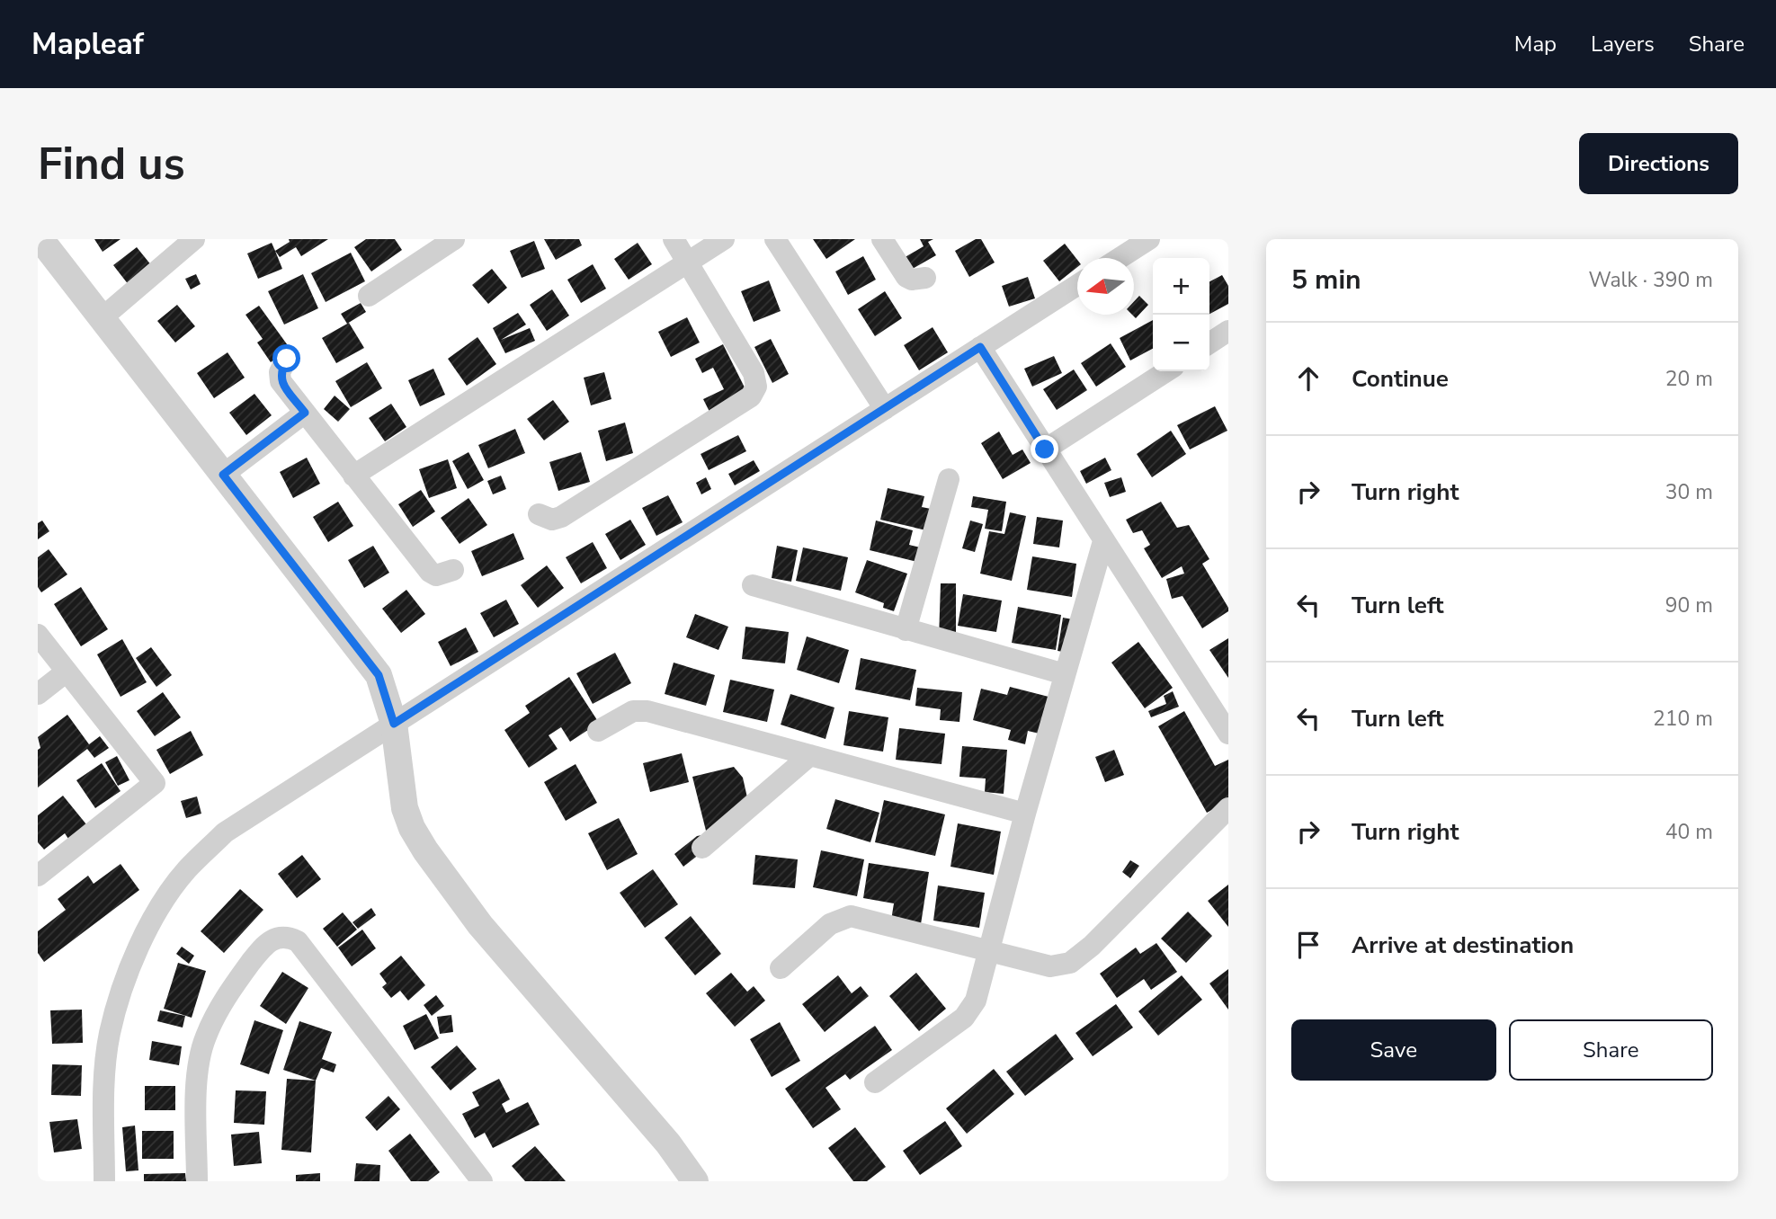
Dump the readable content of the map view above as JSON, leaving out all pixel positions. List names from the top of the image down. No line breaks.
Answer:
{"north":"left","page":{"header":"Mapleaf","nav":["Map","Layers","Share"],"buttons":["Directions",["Save","Share"]],"title":"Find us","heading":["5 min","Walk · 390 m"],"map_buttons":["+","−"],"list":[["Continue","20 m"],["Turn right","30 m"],["Turn left","90 m"],["Turn left","210 m"],["Turn right","40 m"],"Arrive at destination"]}}
